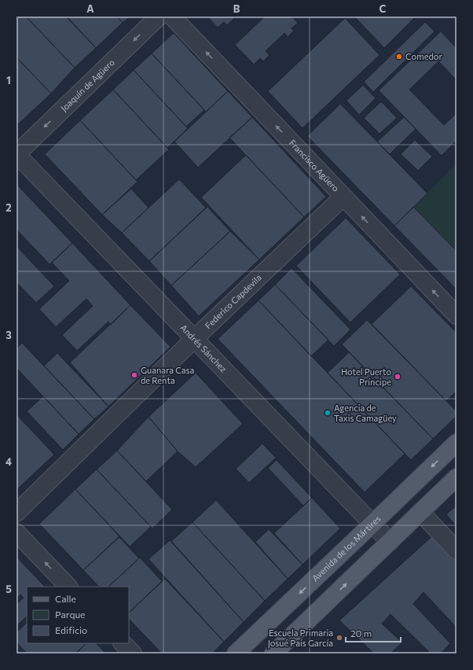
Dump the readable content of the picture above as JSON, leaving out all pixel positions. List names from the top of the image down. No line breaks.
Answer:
{"streets":{"main road":["Avenida de los Mártires"],"street":["Joaquín de Agüero","Francisco Agüero","Federico Capdevila","Andrés Sánchez"]},"crossings":[["Joaquín de Agüero","Andrés Sánchez"],["Francisco Agüero","Federico Capdevila"],["Federico Capdevila","Andrés Sánchez"],["Andrés Sánchez","Avenida de los Mártires"]],"one_way":["Joaquín de Agüero","Francisco Agüero"],"places":["Comedor","Guanara Casa de Renta","Hotel Puerto Príncipe","Agencia de Taxis Camagüey","Escuela Primaria Josué País García"],"legend":["Calle","Parque","Edificio"],"scale_bar":"20 m","grid":{"columns":["A","B","C"],"rows":["1","2","3","4","5"]}}
